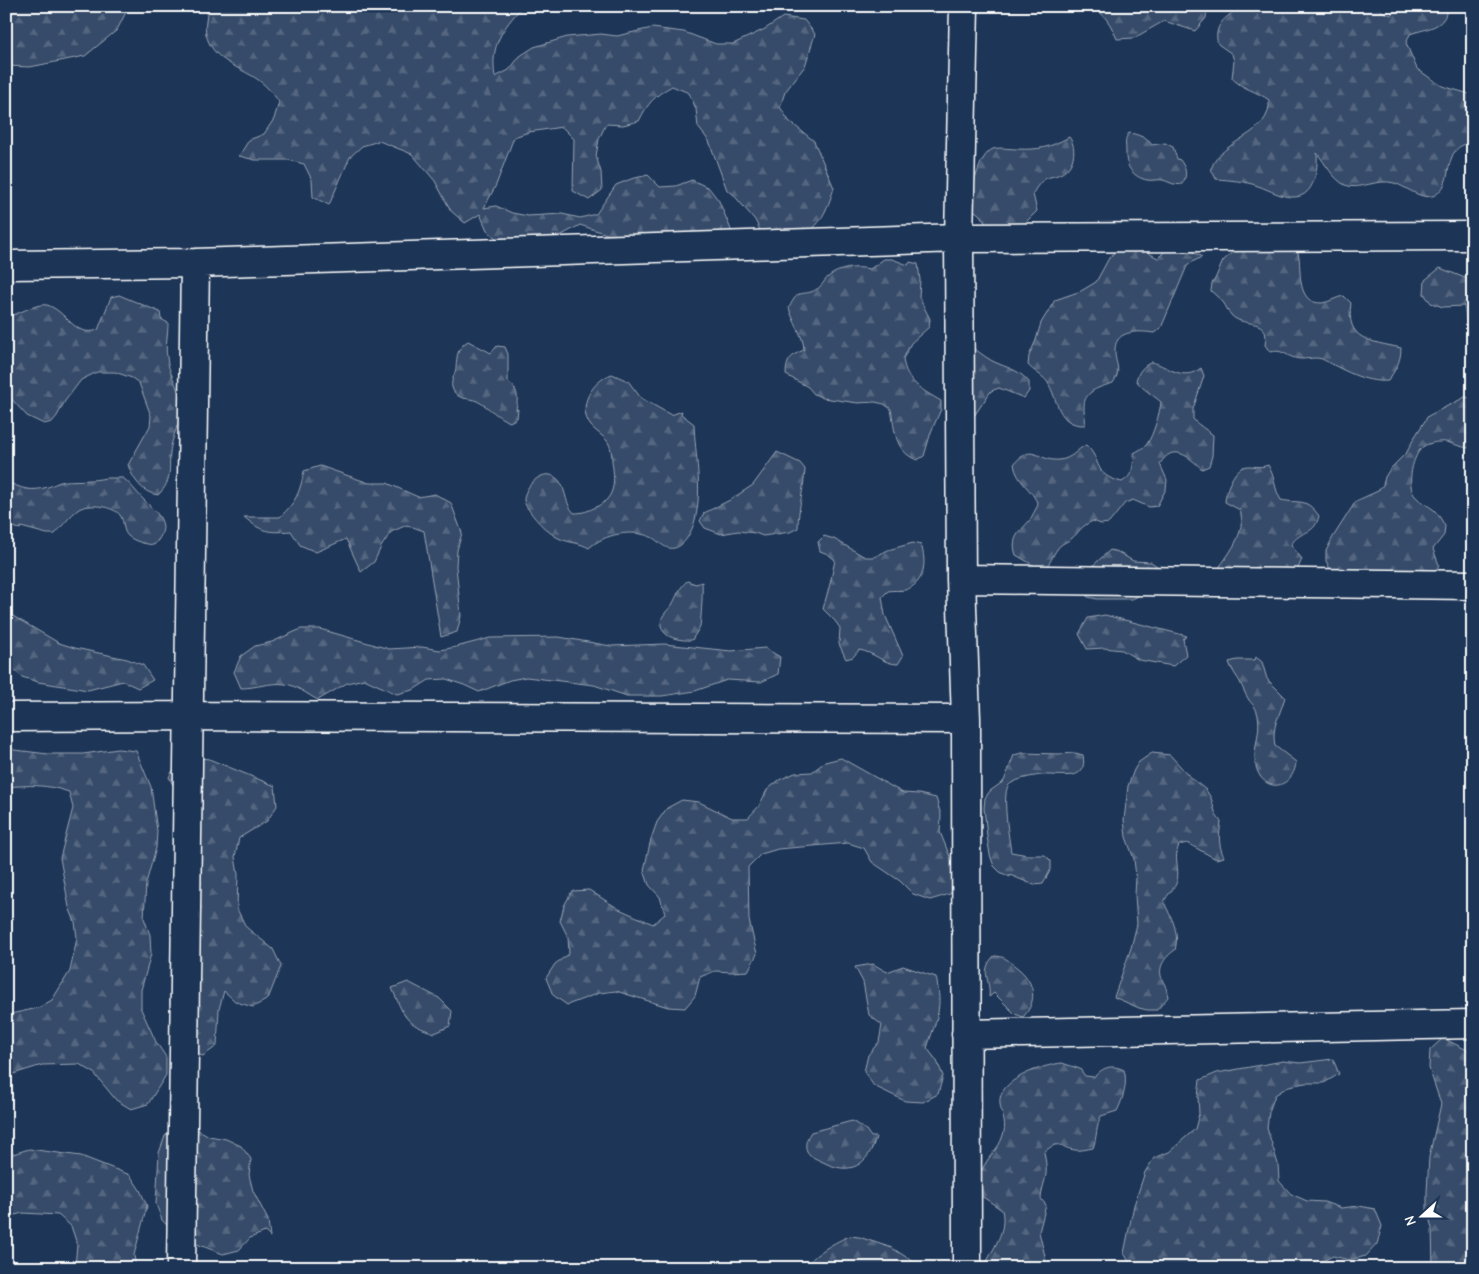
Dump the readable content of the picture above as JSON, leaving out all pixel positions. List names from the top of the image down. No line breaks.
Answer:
{"north":"left"}
